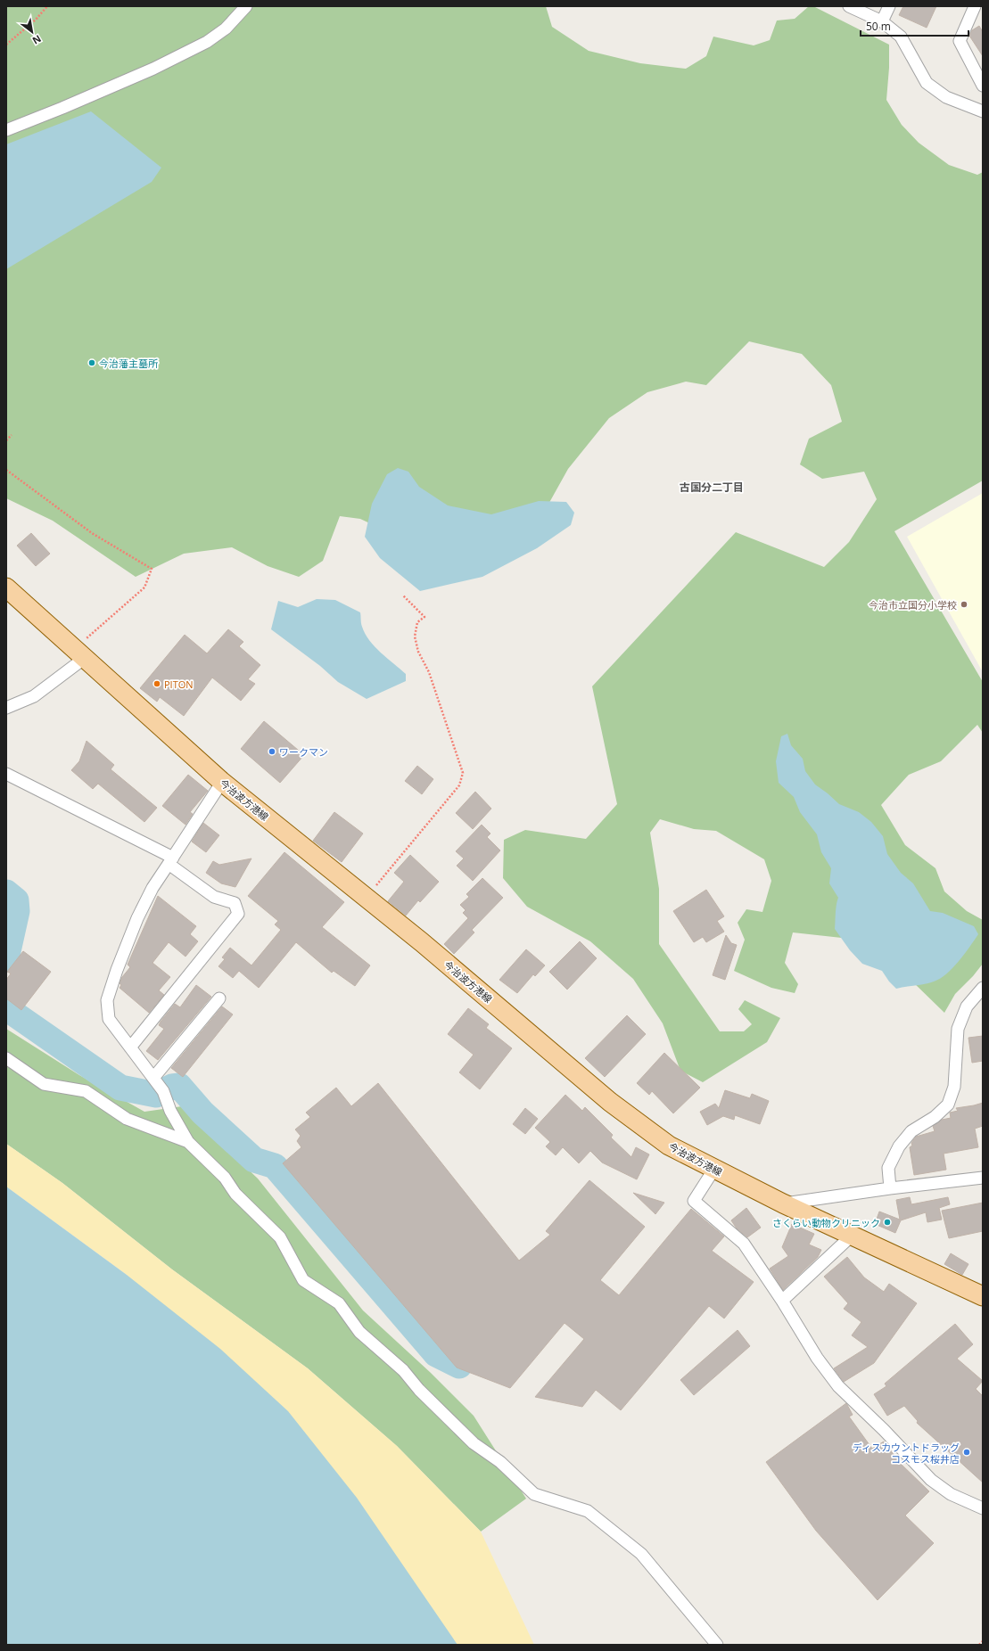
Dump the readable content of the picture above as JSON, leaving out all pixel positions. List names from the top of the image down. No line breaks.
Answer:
{"streets":{"main road":["今治波方港線"]},"districts":["古国分二丁目"],"places":["今治藩主墓所","今治市立国分小学校","PITON","ワークマン","さくらい動物クリニック","ディスカウントドラッグ コスモス桜井店"],"scale_bar":"50 m","north":"bottom right"}
